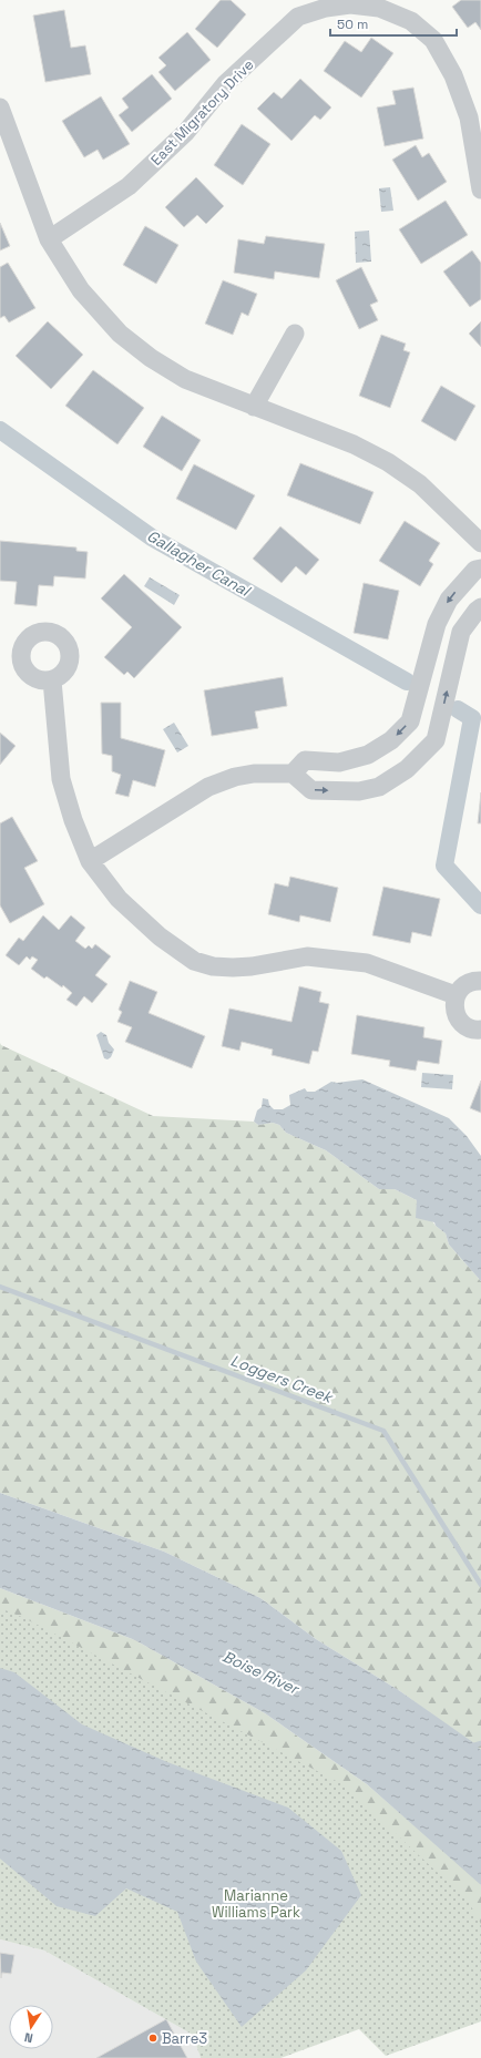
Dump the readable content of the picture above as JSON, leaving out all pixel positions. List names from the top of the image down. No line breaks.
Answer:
{"streets":{"street":["East Migratory Drive"]},"water":["Gallagher Canal","Loggers Creek","Boise River"],"parks":["Marianne Williams Park"],"places":["Barre3"],"scale_bar":"50 m","north":"bottom"}
